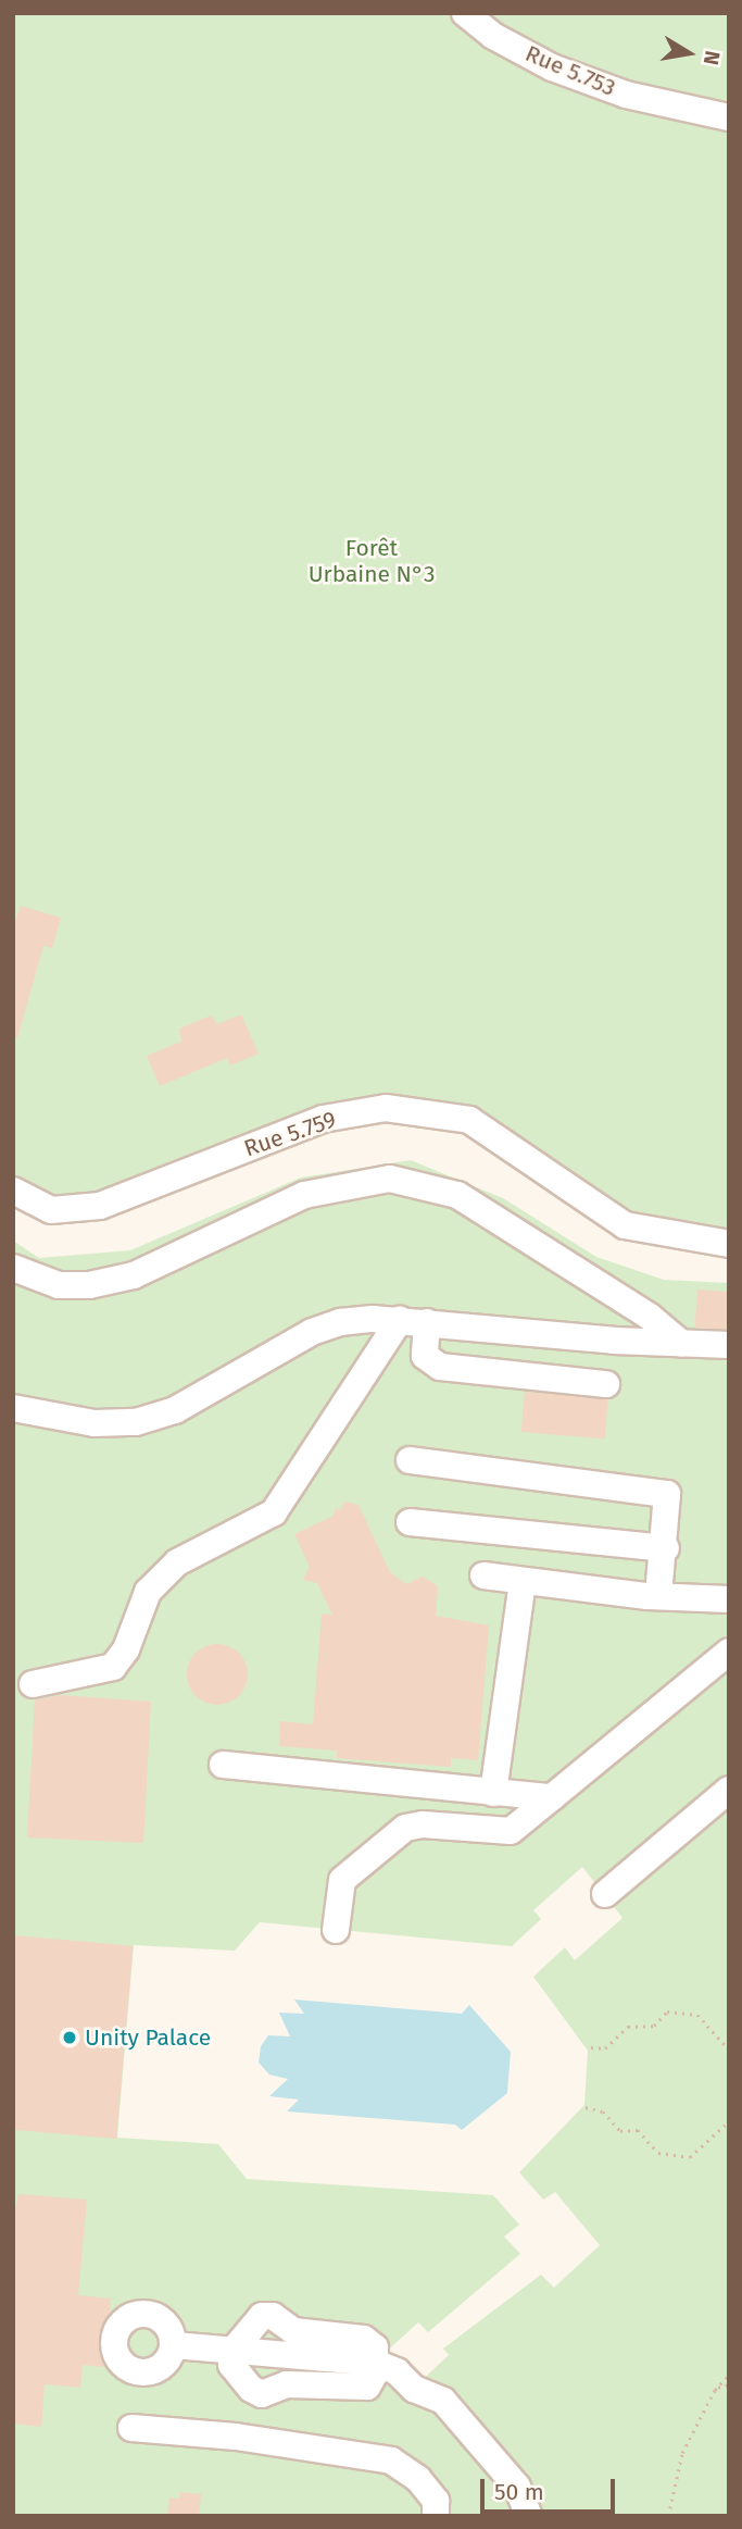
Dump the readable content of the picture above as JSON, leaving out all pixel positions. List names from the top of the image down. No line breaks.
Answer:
{"streets":{"lane":["Rue 5.753","Rue 5.759"]},"parks":["Forêt Urbaine N°3"],"places":["Unity Palace"],"scale_bar":"50 m","north":"right"}
